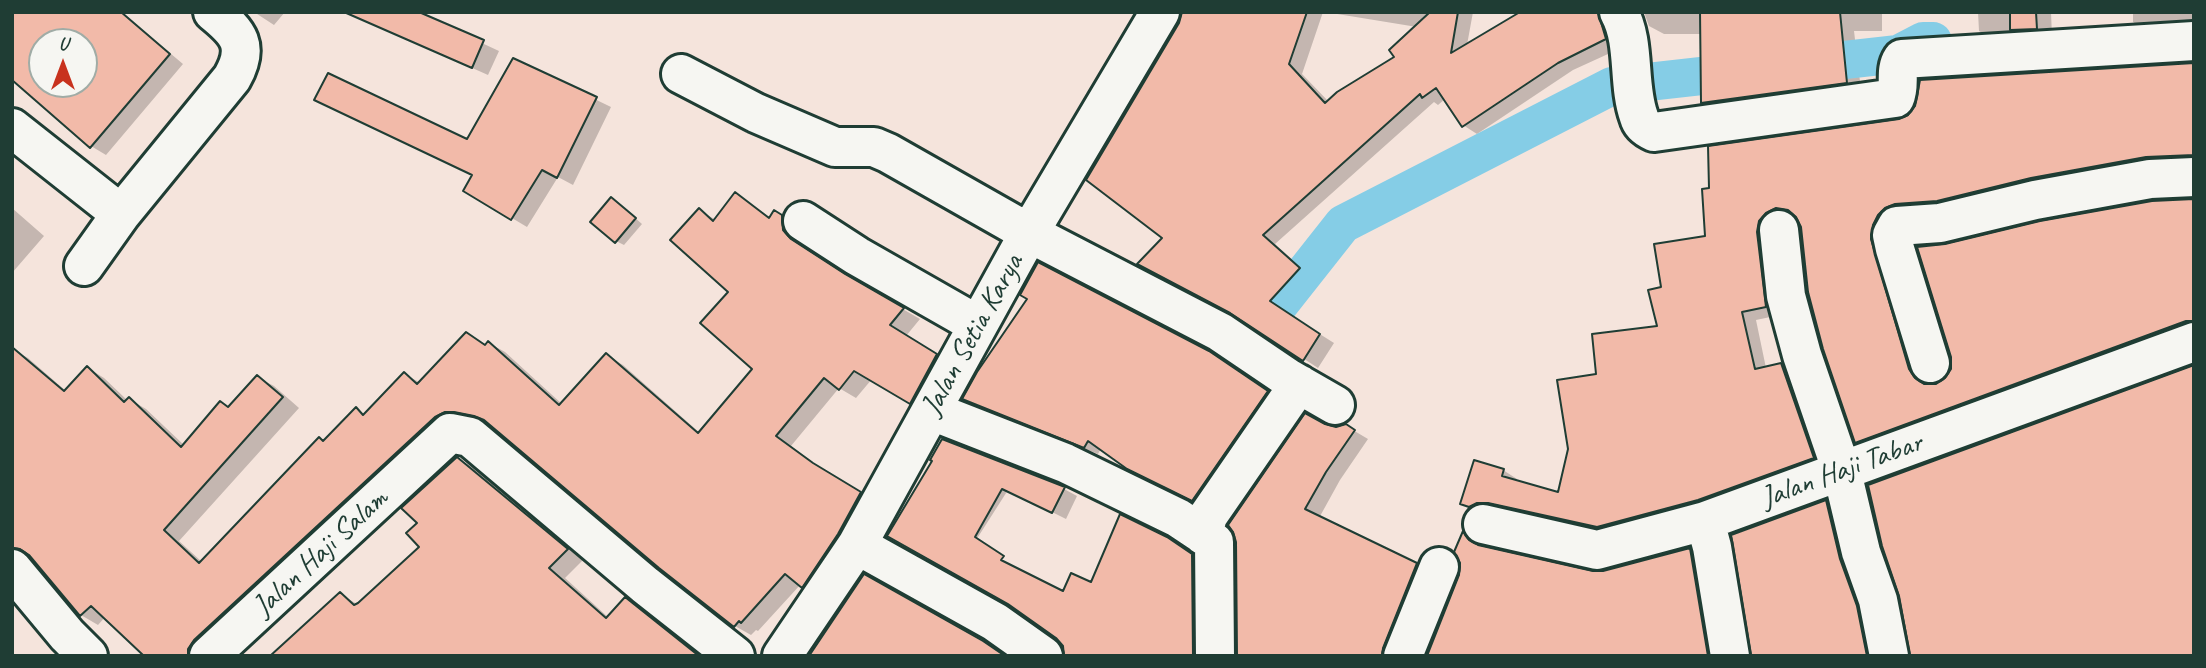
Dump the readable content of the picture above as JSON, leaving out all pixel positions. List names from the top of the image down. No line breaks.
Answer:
{"streets":{"street":["Jalan Setia Karya","Jalan Haji Tabar","Jalan Haji Salam"]},"north":"top"}
